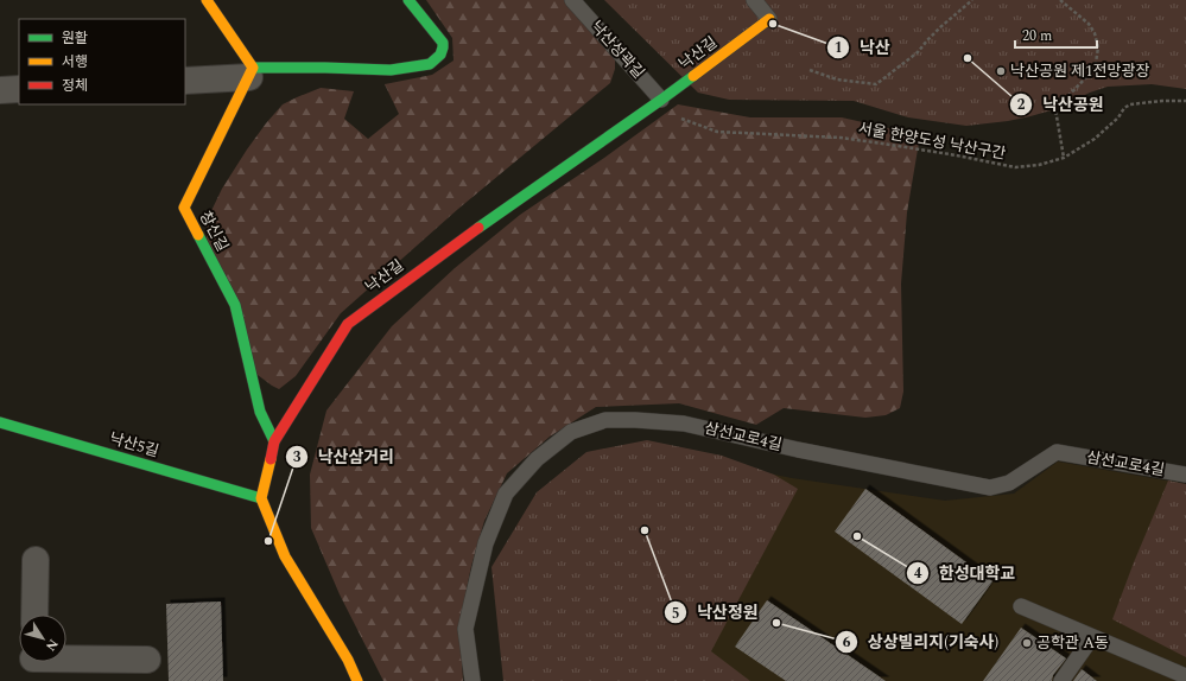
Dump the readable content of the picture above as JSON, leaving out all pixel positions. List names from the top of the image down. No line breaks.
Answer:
{"streets":{"street":["낙산길","창신길","낙산5길"],"lane":["낙산성곽길","삼선교로4길"],"path":["서울 한양도성 낙산구간"]},"crossings":[["낙산성곽길","낙산길"],["낙산성곽길","서울 한양도성 낙산구간"],["낙산길","서울 한양도성 낙산구간"],["낙산길","창신길"],["낙산길","낙산5길"]],"places":["낙산","낙산공원","낙산공원 제1전망광장","낙산정원","한성대학교","낙산삼거리","상상빌리지(기숙사)","공학관 A동"],"legend":["원활","서행","정체"],"scale_bar":"20 m","north":"bottom right"}
